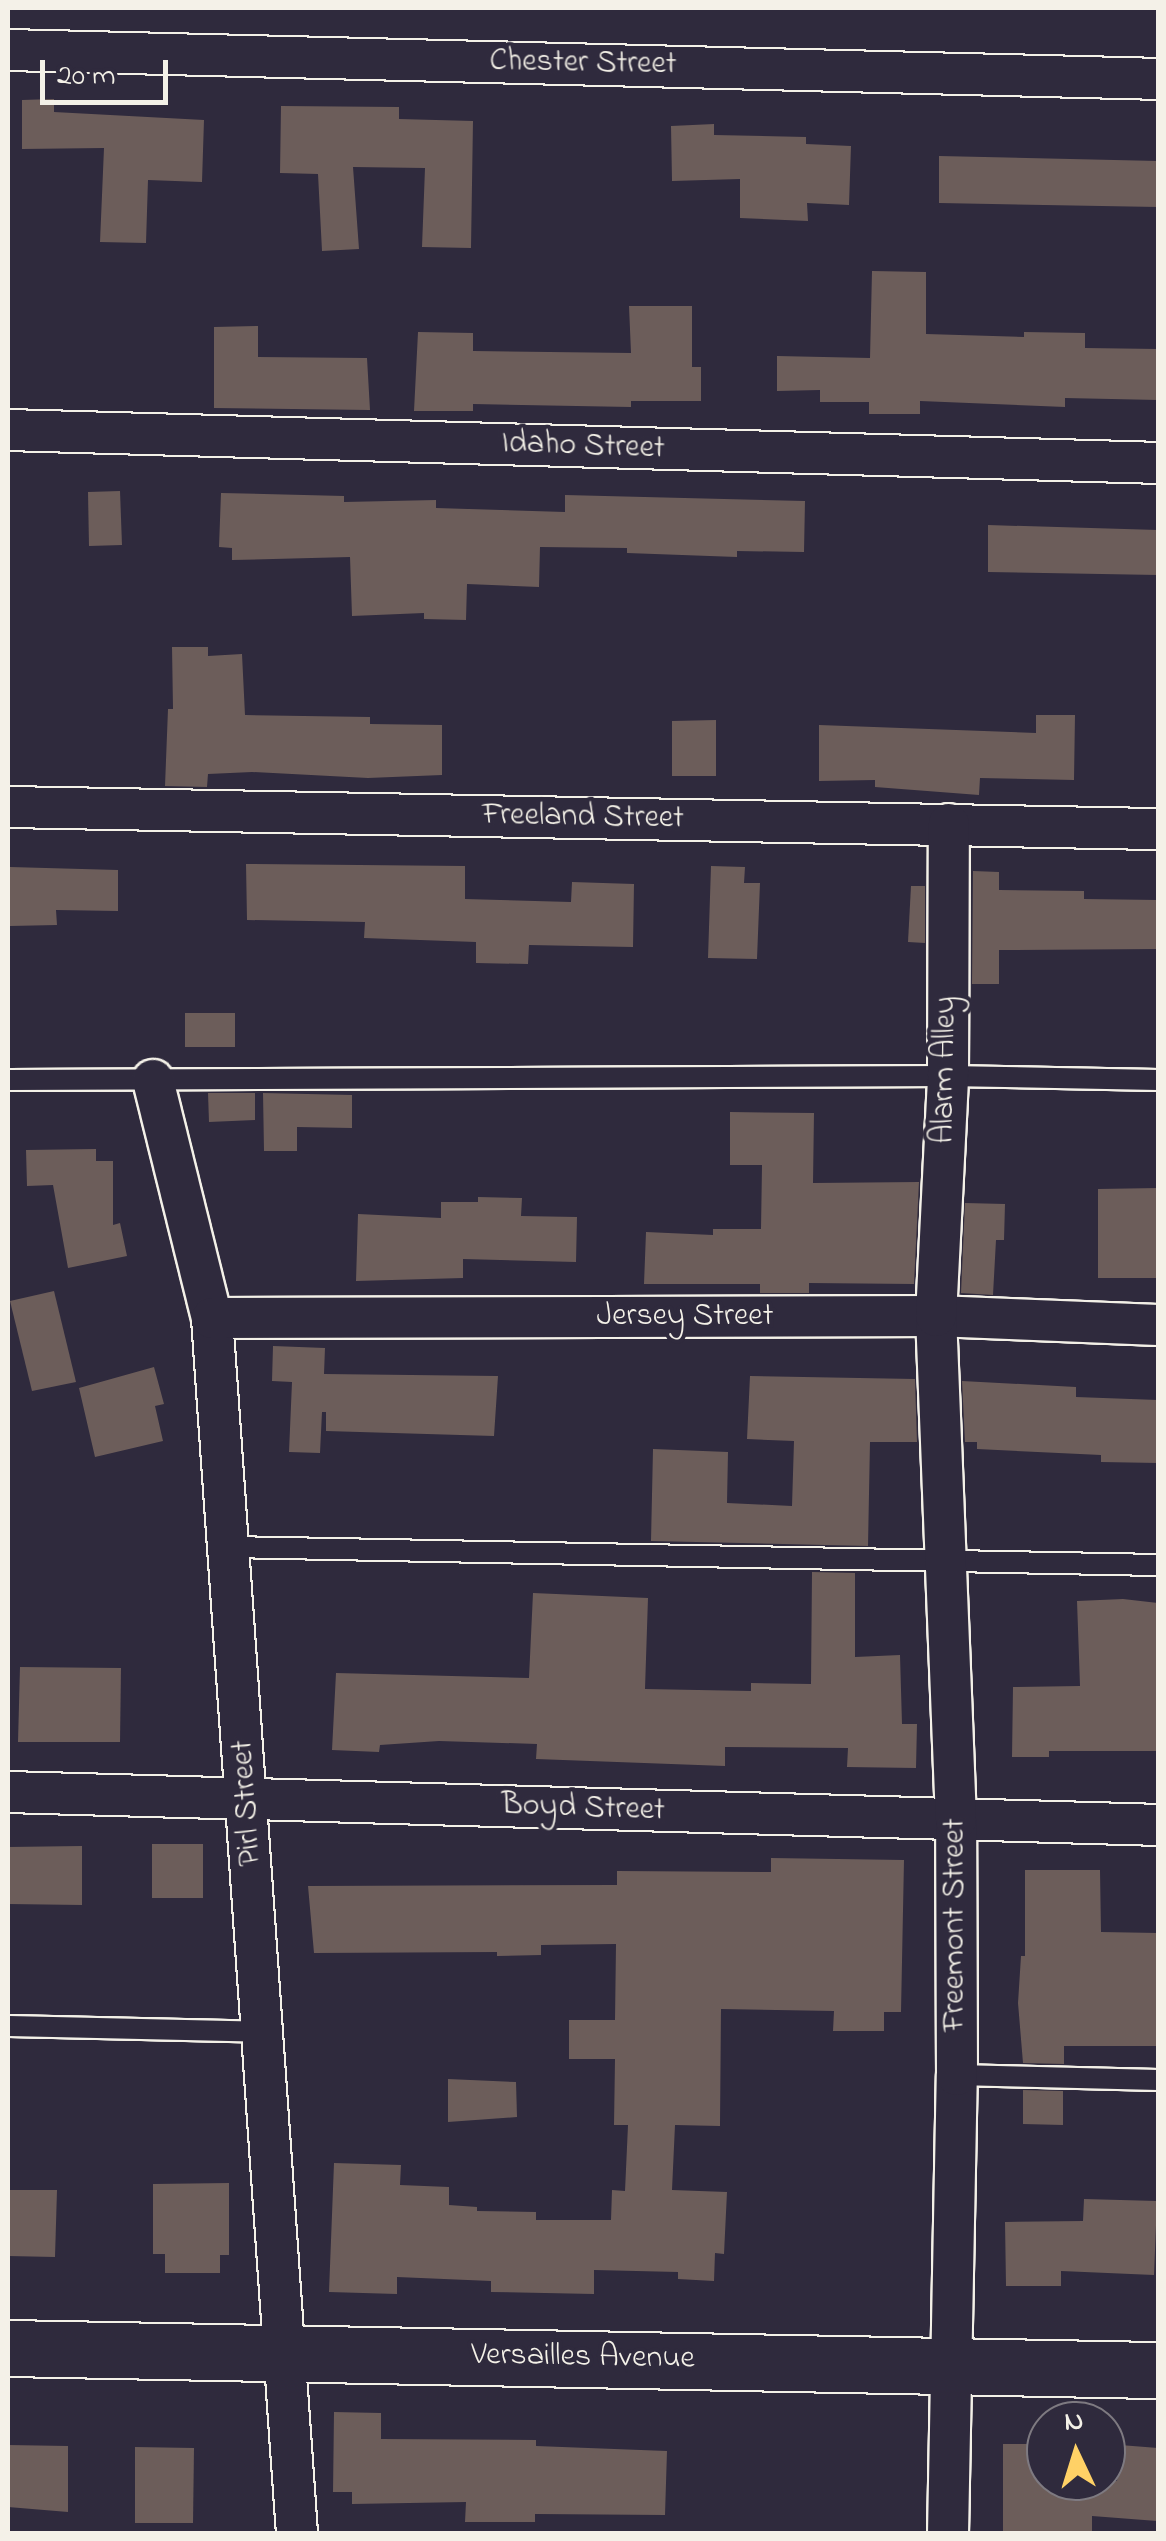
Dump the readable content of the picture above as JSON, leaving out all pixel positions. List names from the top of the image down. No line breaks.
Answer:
{"streets":{"street":["Chester Street","Idaho Street","Freeland Street","Alarm Alley","Jersey Street","Pirl Street","Boyd Street","Freemont Street","Versailles Avenue"]},"crossings":[["Freeland Street","Alarm Alley"],["Alarm Alley","Jersey Street"],["Alarm Alley","Freemont Street"],["Jersey Street","Pirl Street"],["Jersey Street","Freemont Street"],["Pirl Street","Boyd Street"],["Pirl Street","Versailles Avenue"],["Boyd Street","Freemont Street"],["Freemont Street","Versailles Avenue"]],"scale_bar":"20 m","north":"top"}
